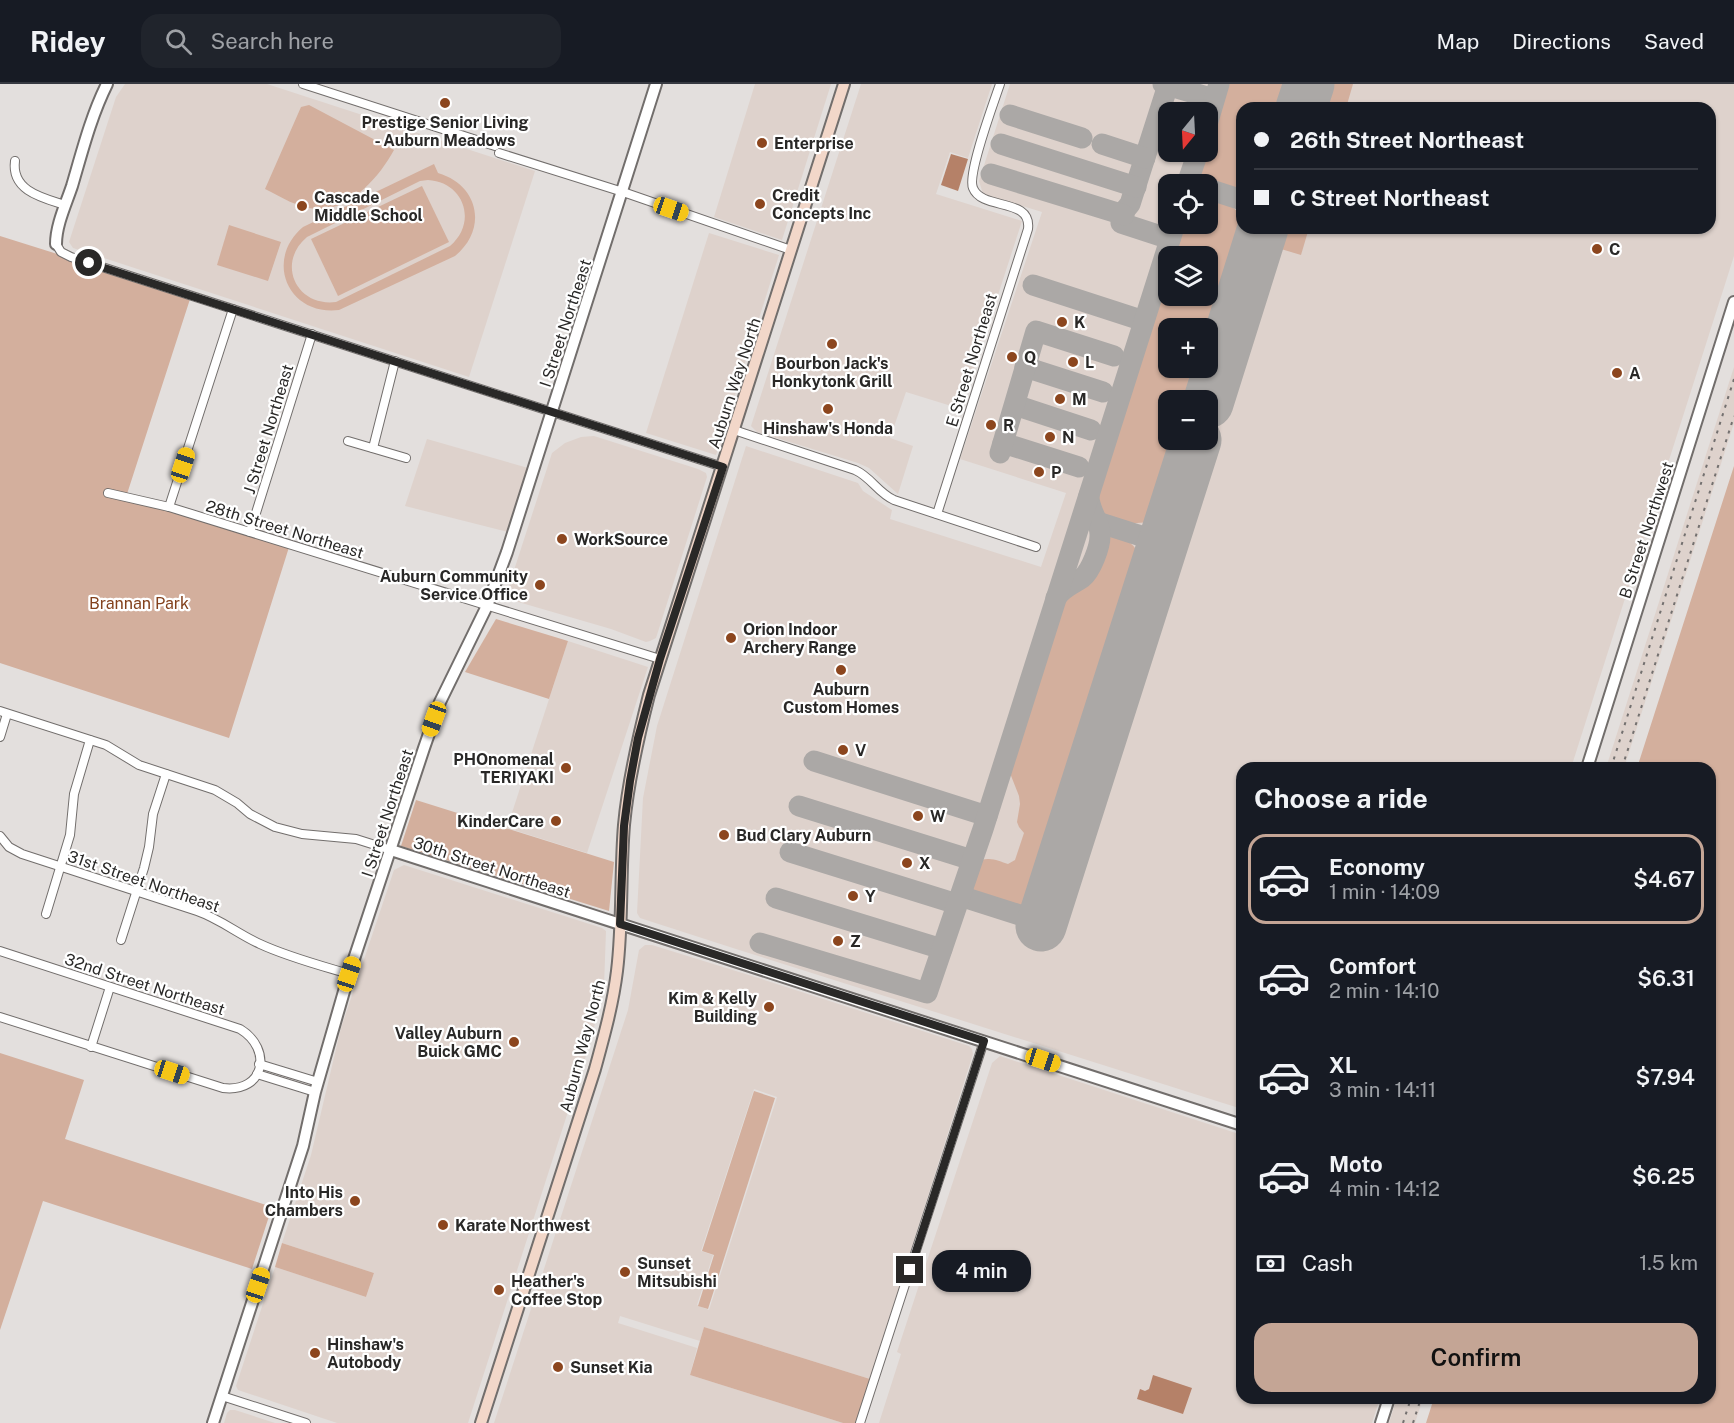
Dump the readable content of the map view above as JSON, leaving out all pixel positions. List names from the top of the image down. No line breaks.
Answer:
{"streets":{"main road":["Auburn Way North"],"street":["I Street Northeast","E Street Northeast","J Street Northeast","28th Street Northeast","B Street Northwest","30th Street Northeast","31st Street Northeast","32nd Street Northeast"]},"crossings":[["I Street Northeast","28th Street Northeast"],["I Street Northeast","30th Street Northeast"],["I Street Northeast","31st Street Northeast"],["Auburn Way North","28th Street Northeast"],["Auburn Way North","30th Street Northeast"],["J Street Northeast","28th Street Northeast"]],"parks":["Brannan Park"],"places":["Prestige Senior Living - Auburn Meadows","Enterprise","Credit Concepts Inc","Cascade Middle School","C","K","Bourbon Jack's Honkytonk Grill","Q","L","A","M","Hinshaw's Honda","R","N","P","WorkSource","Auburn Community Service Office","Orion Indoor Archery Range","Auburn Custom Homes","V","PHOnomenal TERIYAKI","W","KinderCare","Bud Clary Auburn","X","Y","Z","Kim & Kelly Building","Valley Auburn Buick GMC","Into His Chambers","Karate Northwest","Sunset Mitsubishi","Heather's Coffee Stop","Hinshaw's Autobody","Sunset Kia"],"north":"bottom","page":{"header":"Ridey","search":"Search here","nav":["Map","Directions","Saved"],"map_buttons":["+","−"],"banner":["26th Street Northeast","C Street Northeast"],"heading":"Choose a ride","list":[{"name":"Economy","note":"1 min · 14:09","value":"$4.67"},{"name":"Comfort","note":"2 min · 14:10","value":"$6.31"},{"name":"XL","note":"3 min · 14:11","value":"$7.94"},{"name":"Moto","note":"4 min · 14:12","value":"$6.25"}],"pay":["Cash","1.5 km"],"bubble":"4 min","buttons":"Confirm"}}
